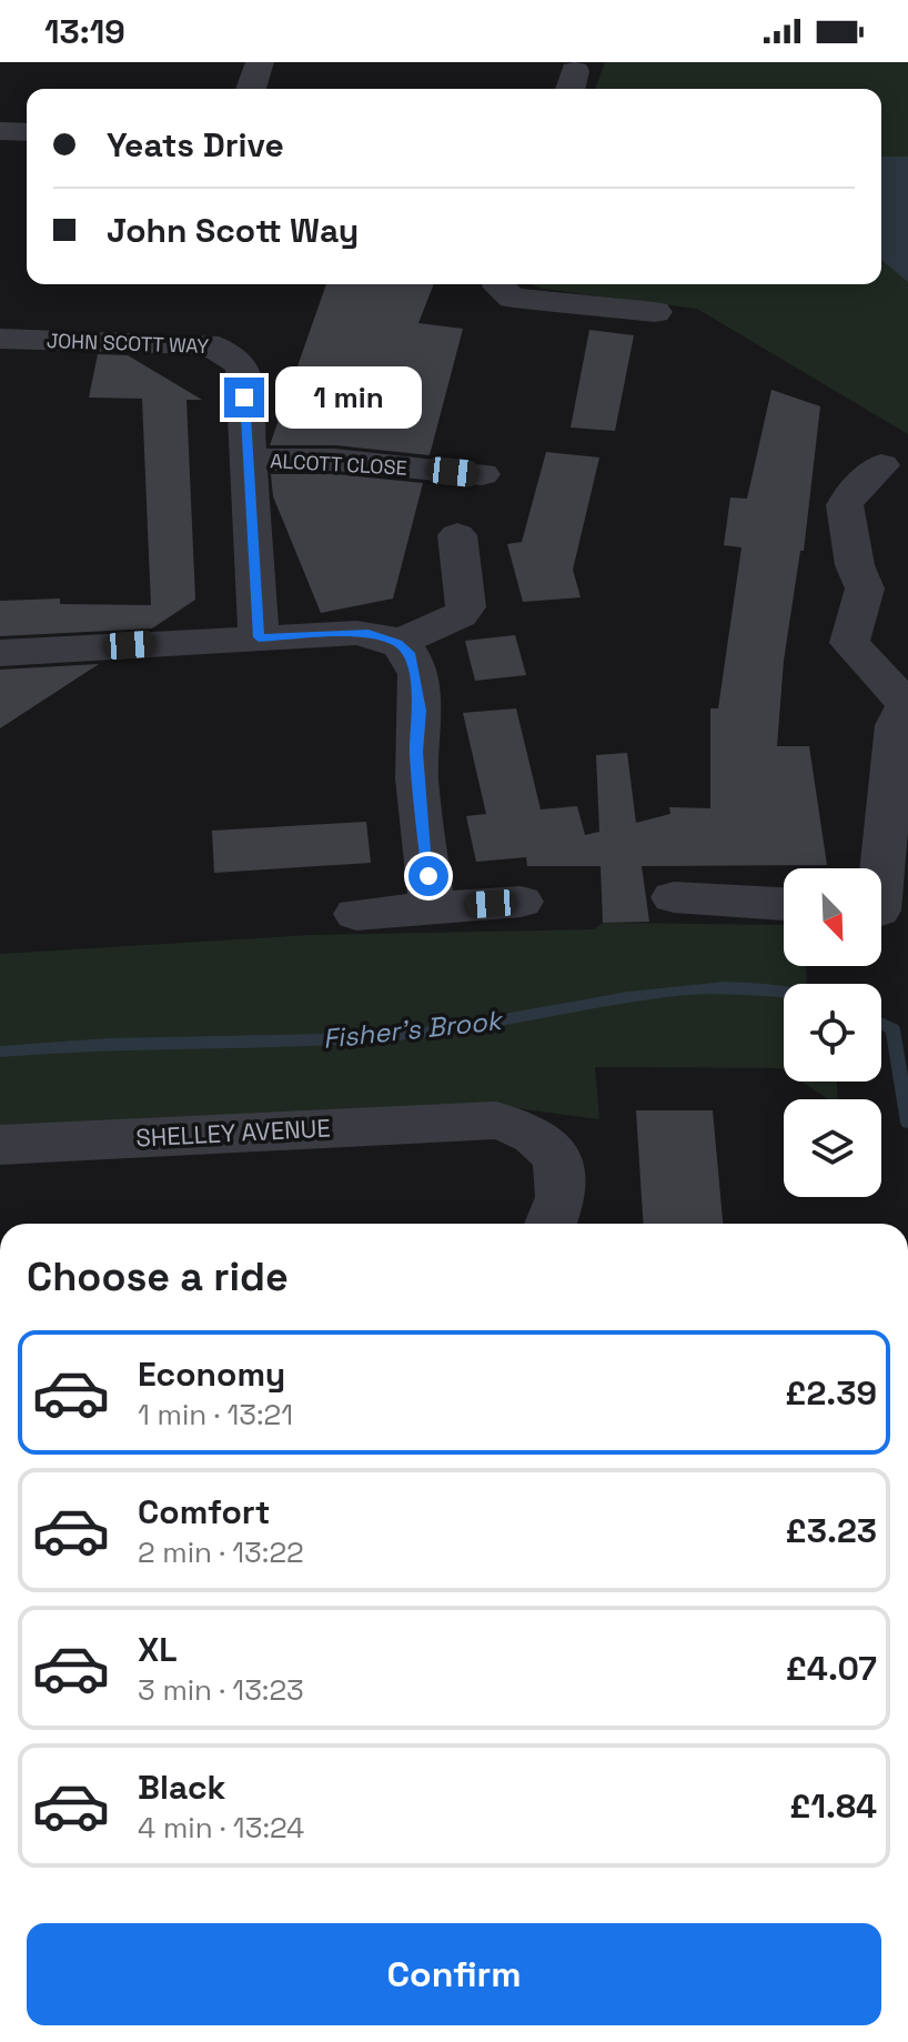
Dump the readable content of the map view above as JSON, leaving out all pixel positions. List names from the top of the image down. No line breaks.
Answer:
{"streets":{"street":["JOHN SCOTT WAY","ALCOTT CLOSE","SHELLEY AVENUE"]},"crossings":[["JOHN SCOTT WAY","ALCOTT CLOSE"]],"water":["Fisher's Brook"],"north":"bottom right","page":{"status":"13:19","banner":["Yeats Drive","John Scott Way"],"bubble":"1 min","heading":"Choose a ride","list":[{"name":"Economy","note":"1 min · 13:21","value":"£2.39"},{"name":"Comfort","note":"2 min · 13:22","value":"£3.23"},{"name":"XL","note":"3 min · 13:23","value":"£4.07"},{"name":"Black","note":"4 min · 13:24","value":"£1.84"}],"buttons":"Confirm"}}
